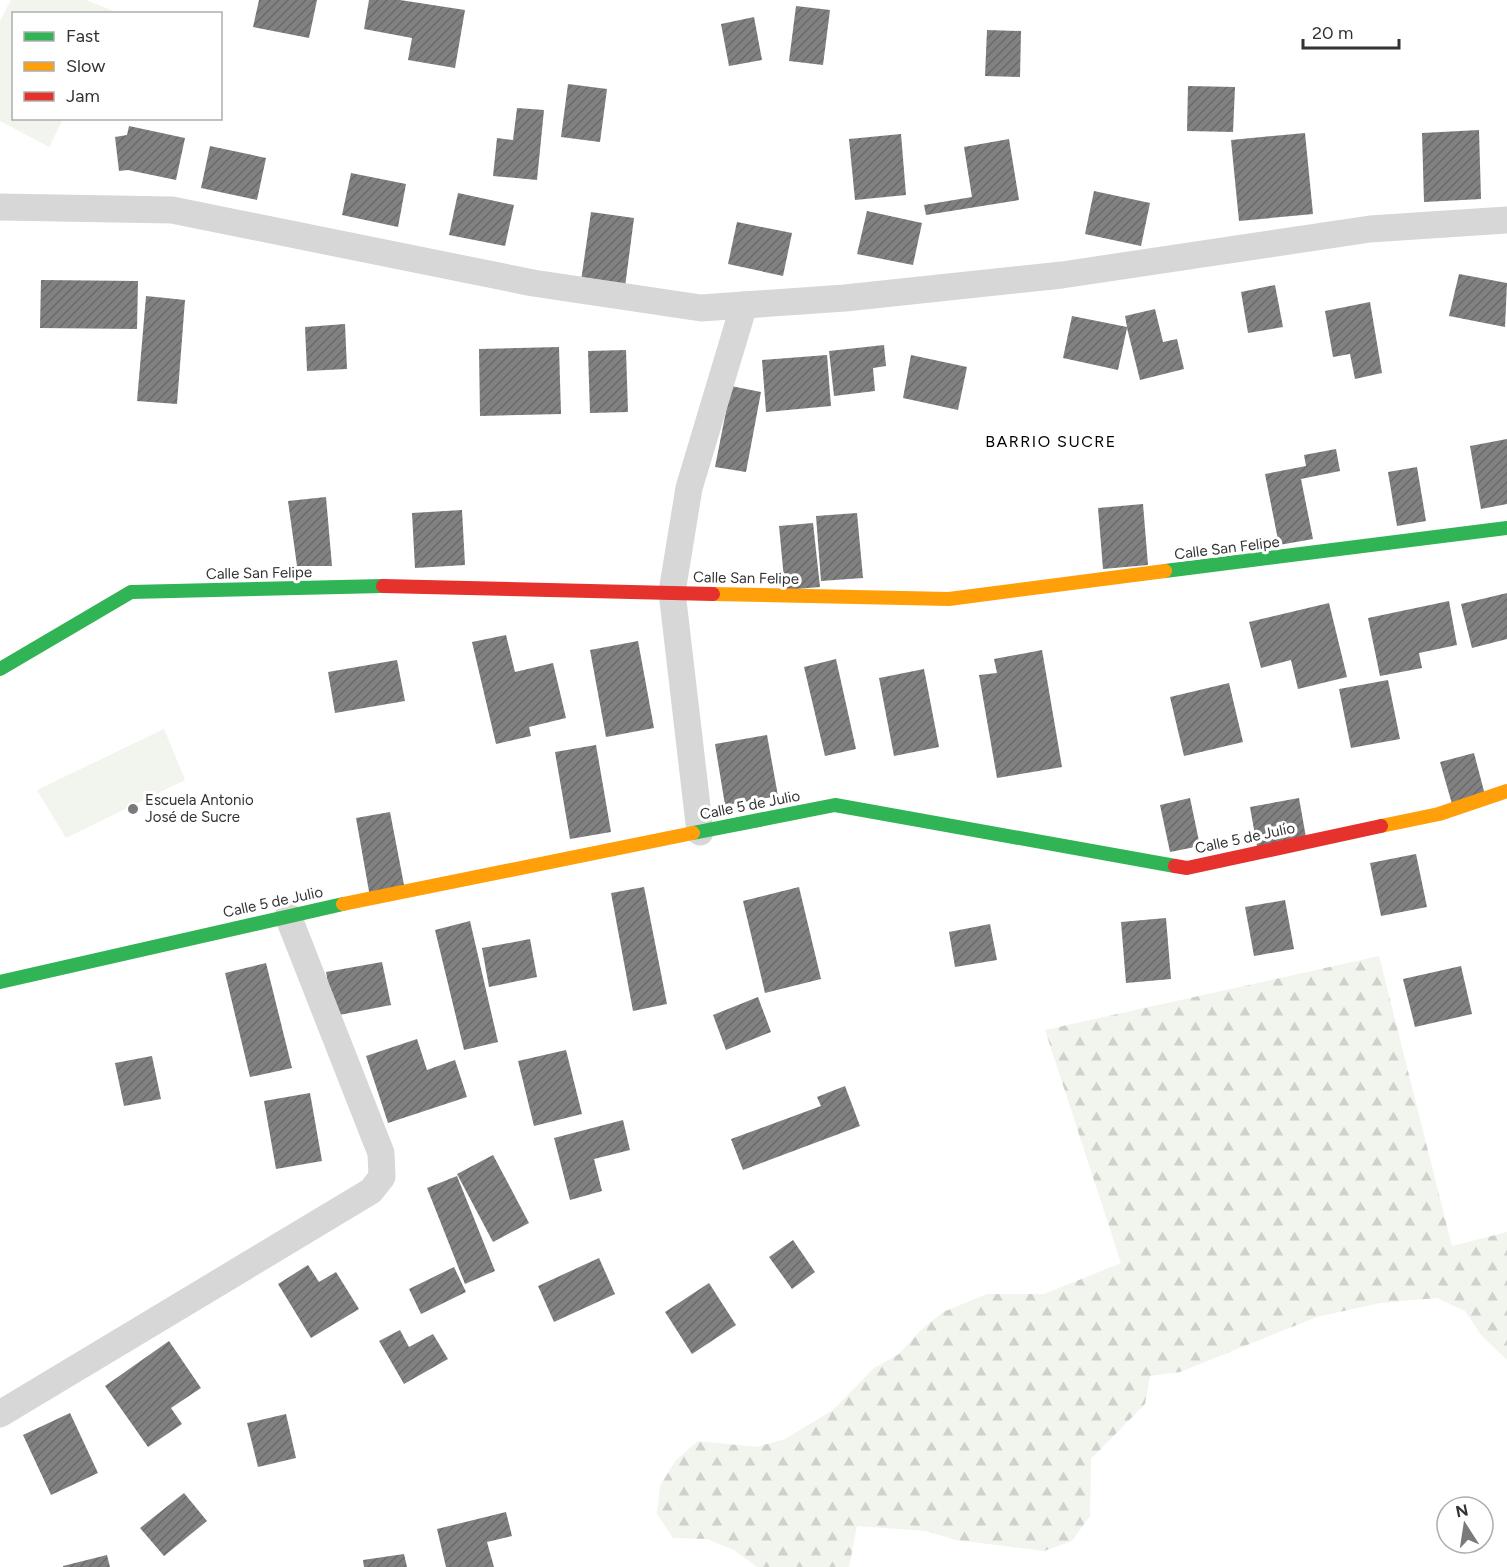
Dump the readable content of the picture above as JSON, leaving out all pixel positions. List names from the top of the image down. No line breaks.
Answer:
{"streets":{"street":["Calle San Felipe","Calle 5 de Julio"]},"districts":["BARRIO SUCRE"],"places":["Escuela Antonio José de Sucre"],"legend":["Fast","Slow","Jam"],"scale_bar":"20 m","north":"top"}
